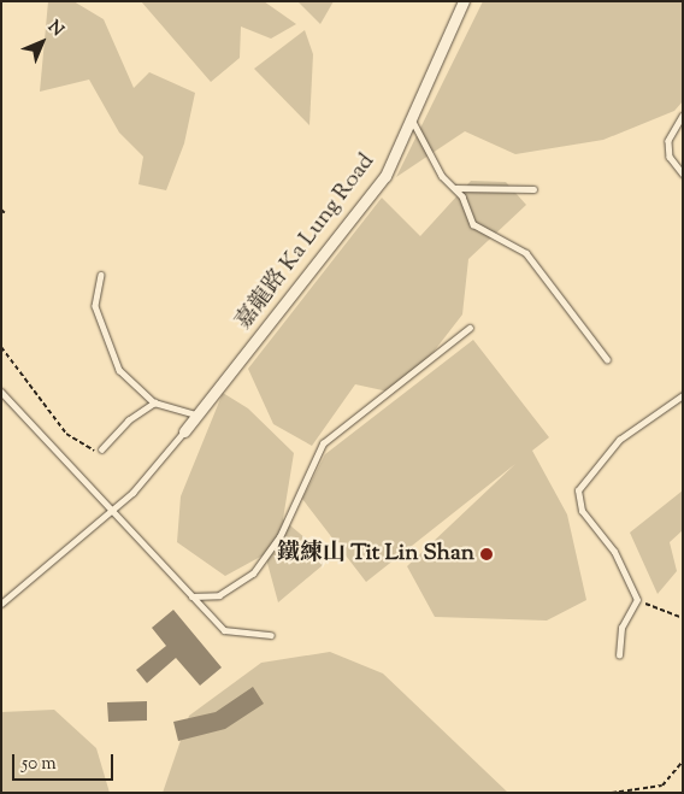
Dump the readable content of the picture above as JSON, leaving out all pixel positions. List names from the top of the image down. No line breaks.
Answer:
{"streets":{"street":["嘉龍路 Ka Lung Road"]},"places":["鐵練山 Tit Lin Shan"],"scale_bar":"50 m","north":"top right"}
